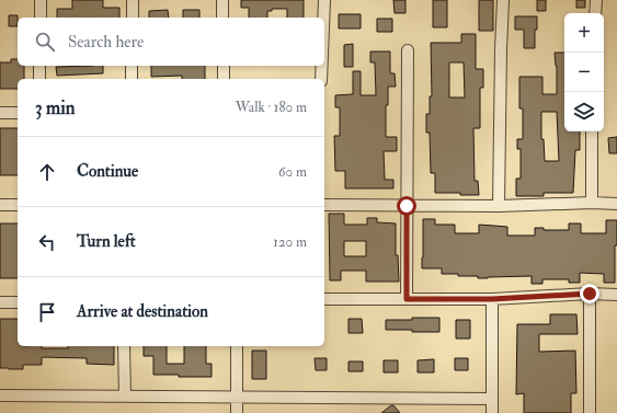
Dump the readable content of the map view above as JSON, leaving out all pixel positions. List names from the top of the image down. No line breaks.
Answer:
{"page":{"map_buttons":["+","−"],"search":"Search here","heading":["3 min","Walk · 180 m"],"list":[["Continue","60 m"],["Turn left","120 m"],"Arrive at destination"]}}
